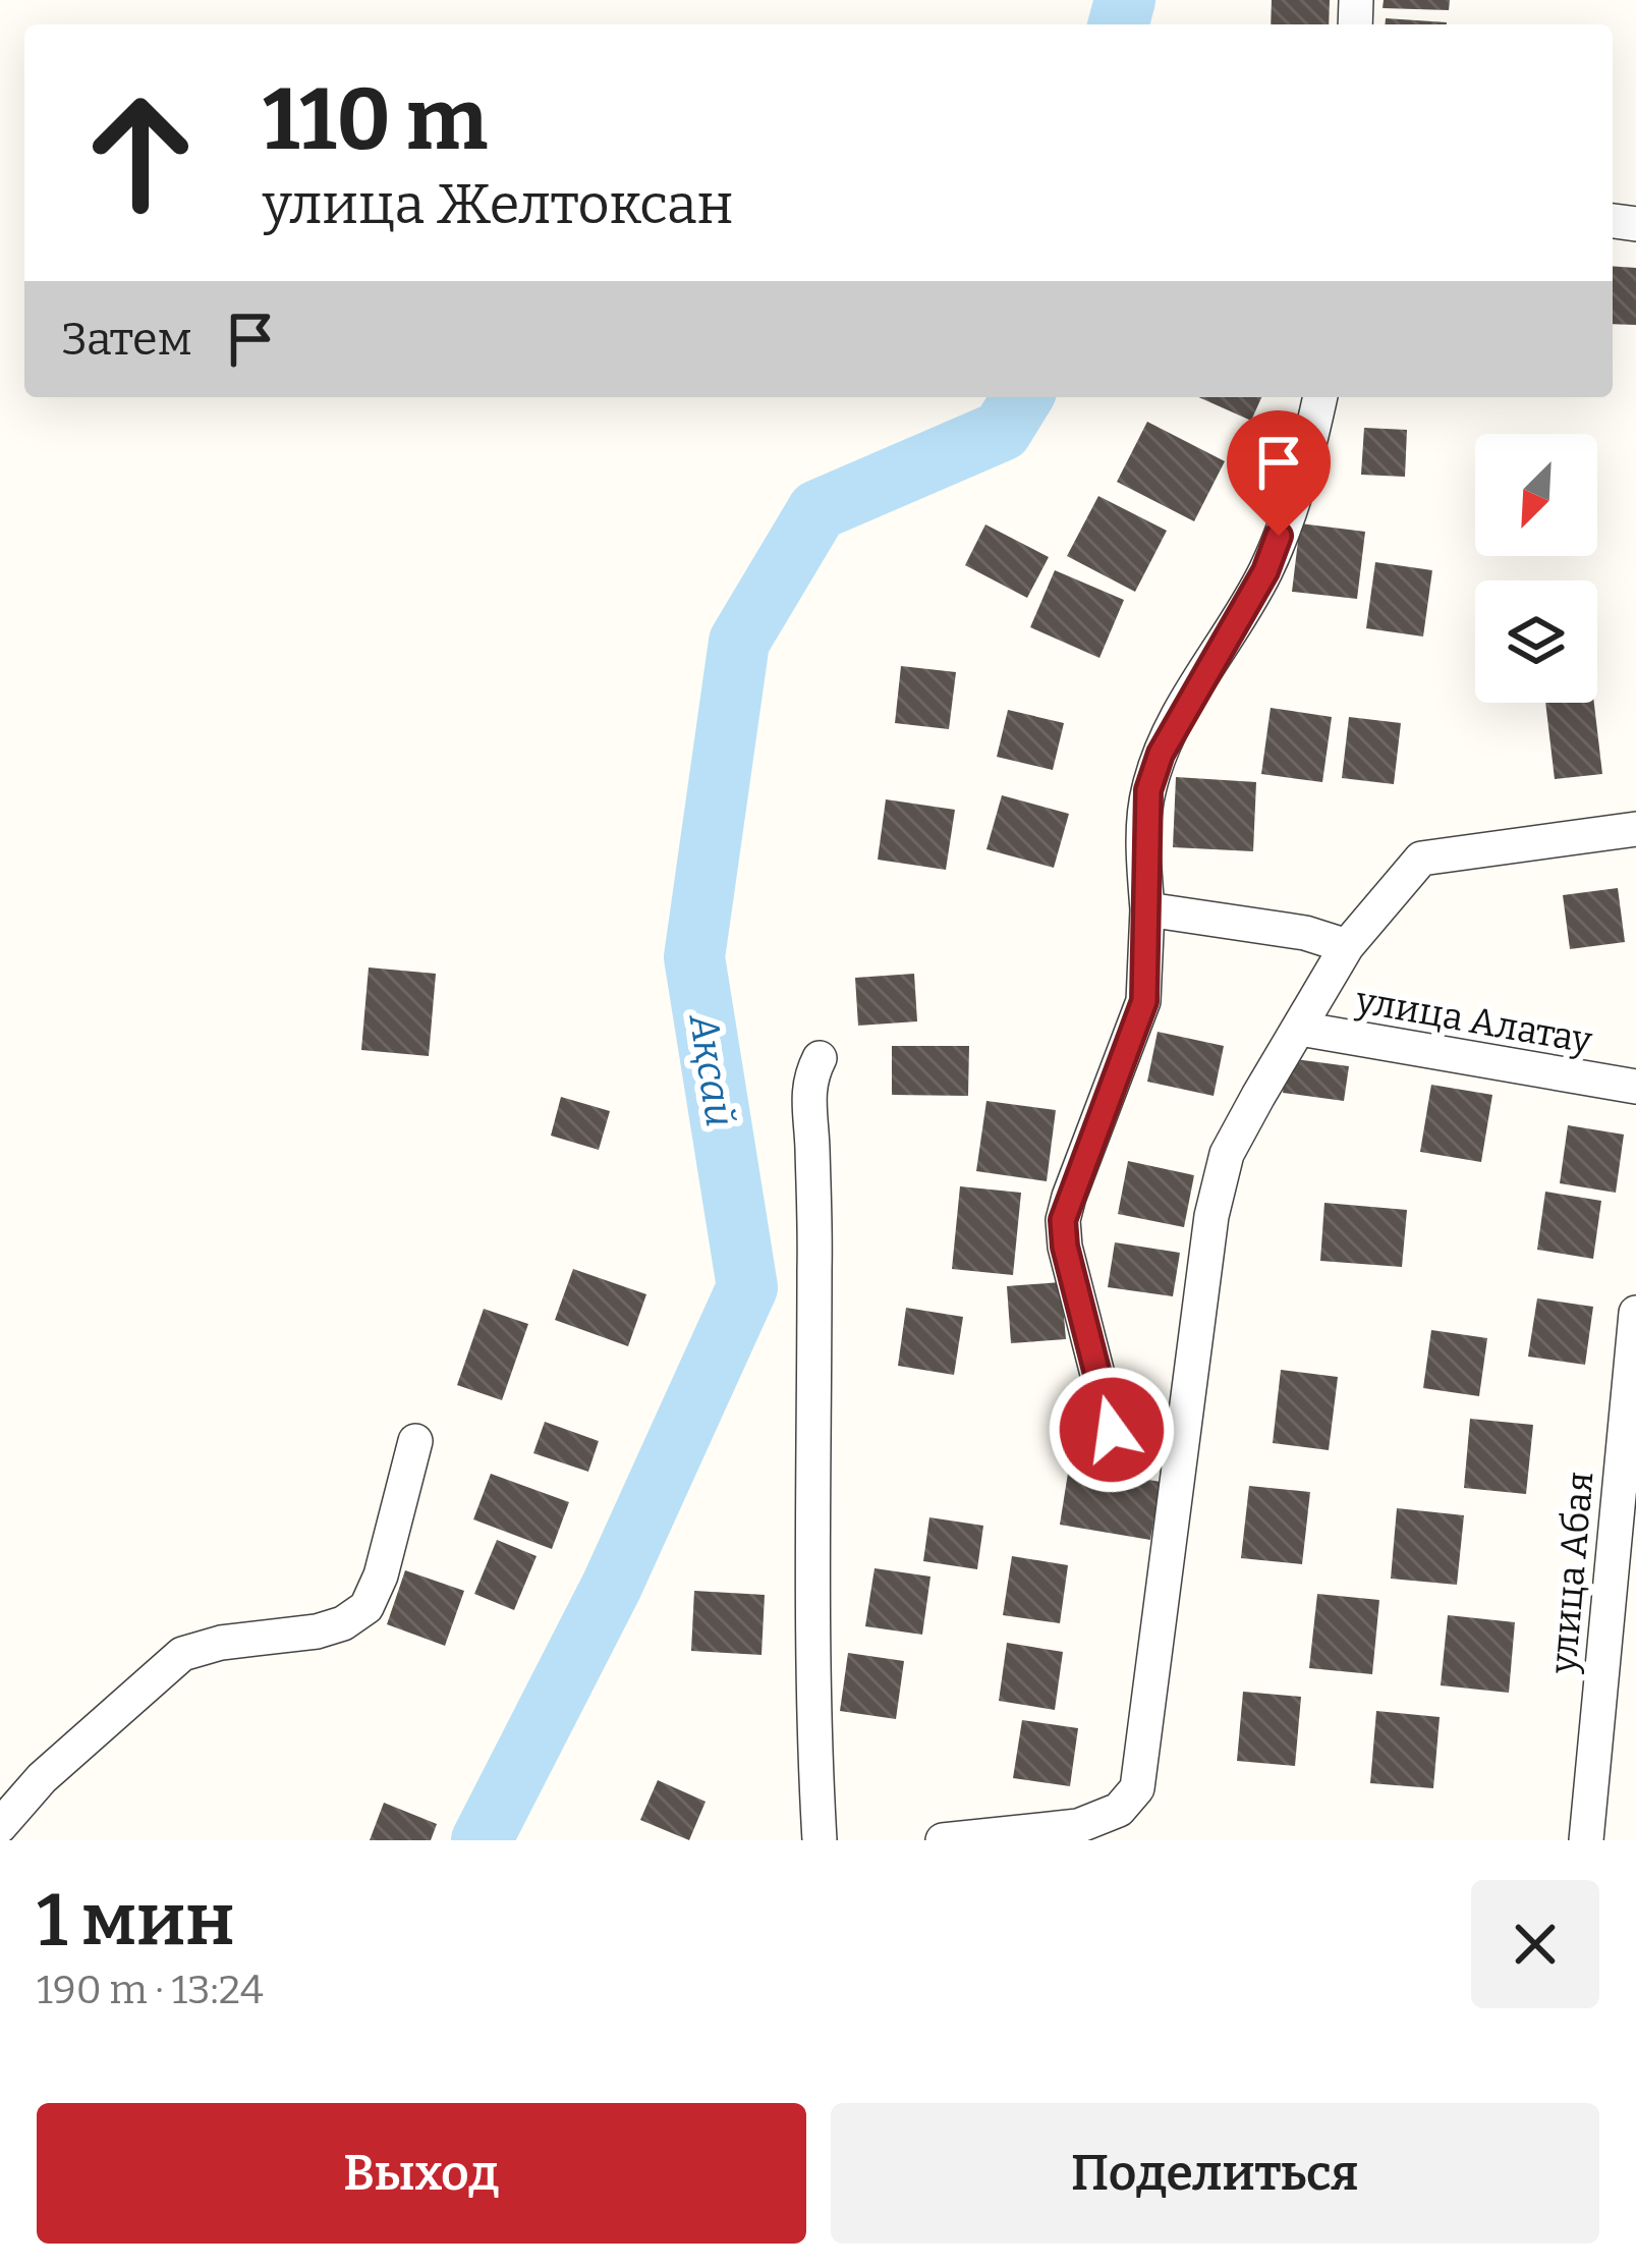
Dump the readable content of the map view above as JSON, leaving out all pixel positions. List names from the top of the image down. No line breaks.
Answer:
{"streets":{"street":["улица Алатау","улица Абая"]},"water":["Ақсай"],"north":"bottom left","page":{"turn":["110 m","улица Желтоксан"],"then":"Затем","heading":["1 мин","190 m · 13:24"],"buttons":["Выход","Поделиться"]}}
